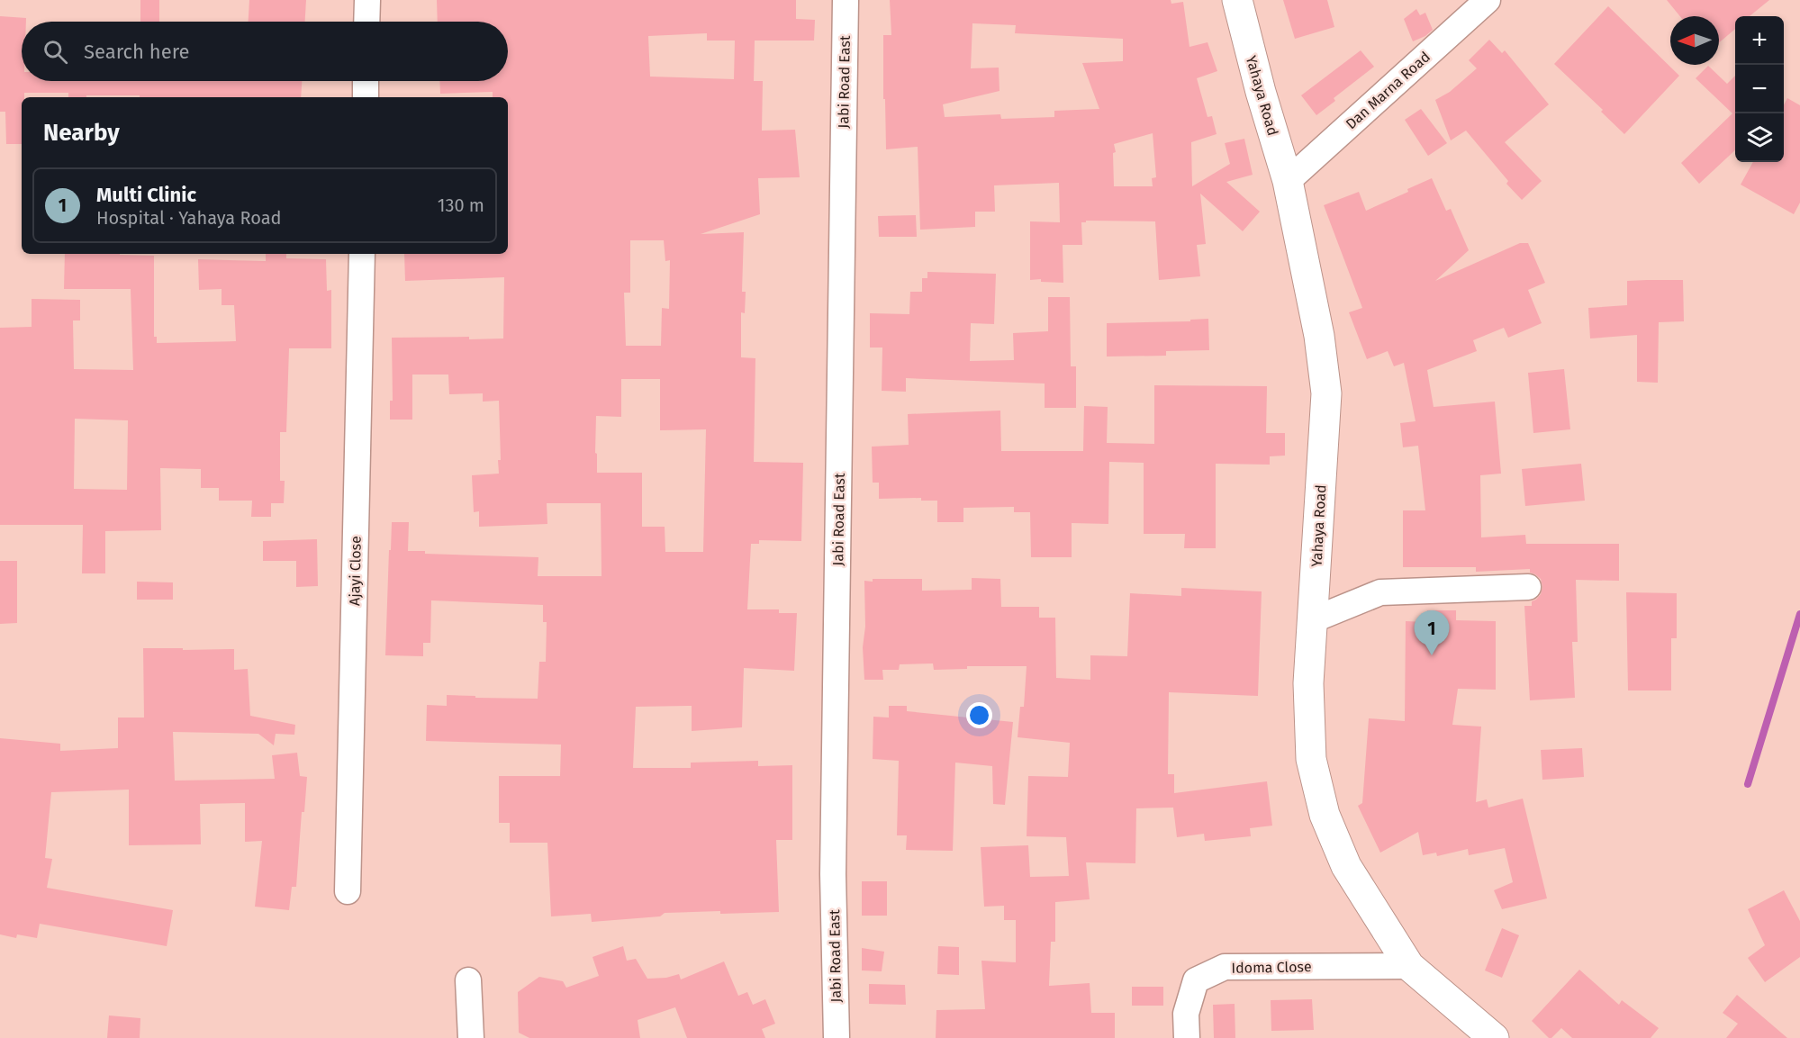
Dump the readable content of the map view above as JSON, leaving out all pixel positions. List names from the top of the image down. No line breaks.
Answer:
{"streets":{"street":["Jabi Road East","Dan Marna Road","Yahaya Road","Ajayi Close","Idoma Close"]},"crossings":[["Dan Marna Road","Yahaya Road"],["Yahaya Road","Idoma Close"]],"north":"left","page":{"map_buttons":["+","−"],"search":"Search here","heading":"Nearby","list":[{"mark":"1","name":"Multi Clinic","note":"Hospital · Yahaya Road","value":"130 m"}],"pins":"1"}}
